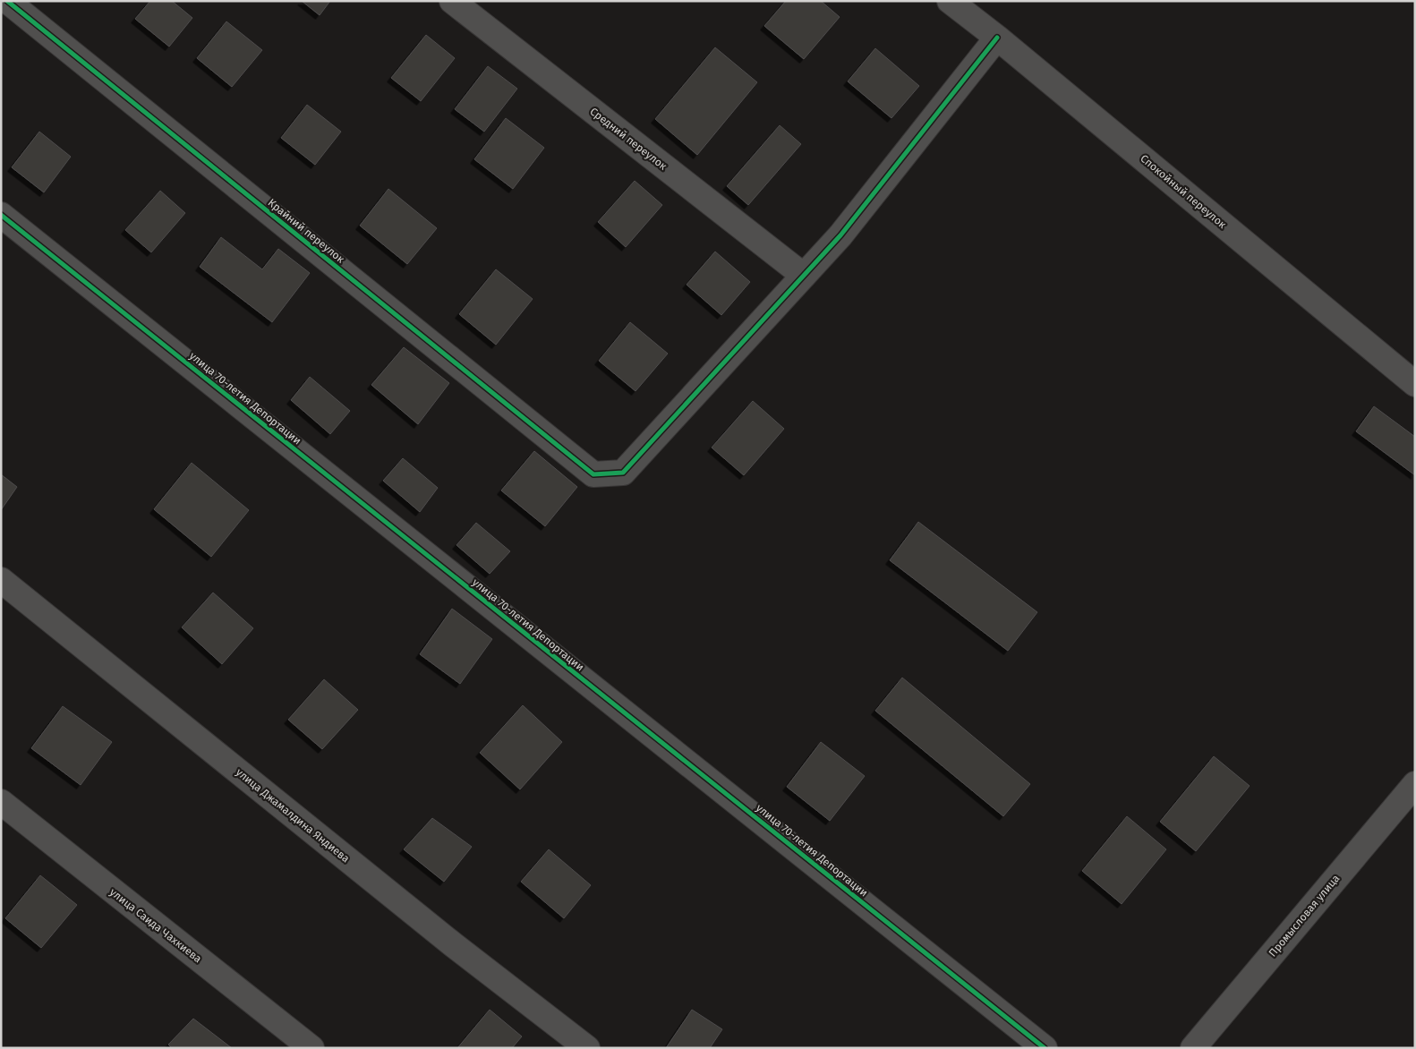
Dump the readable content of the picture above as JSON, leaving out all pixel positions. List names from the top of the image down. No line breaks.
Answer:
{"streets":{"street":["Средний переулок","Спокойный переулок","Крайний переулок","улица 70-летия Депортации","улица Джамалдина Яндиева","Промысловая улица","улица Саида Чахкиева"]},"crossings":[["Средний переулок","Крайний переулок"]]}
